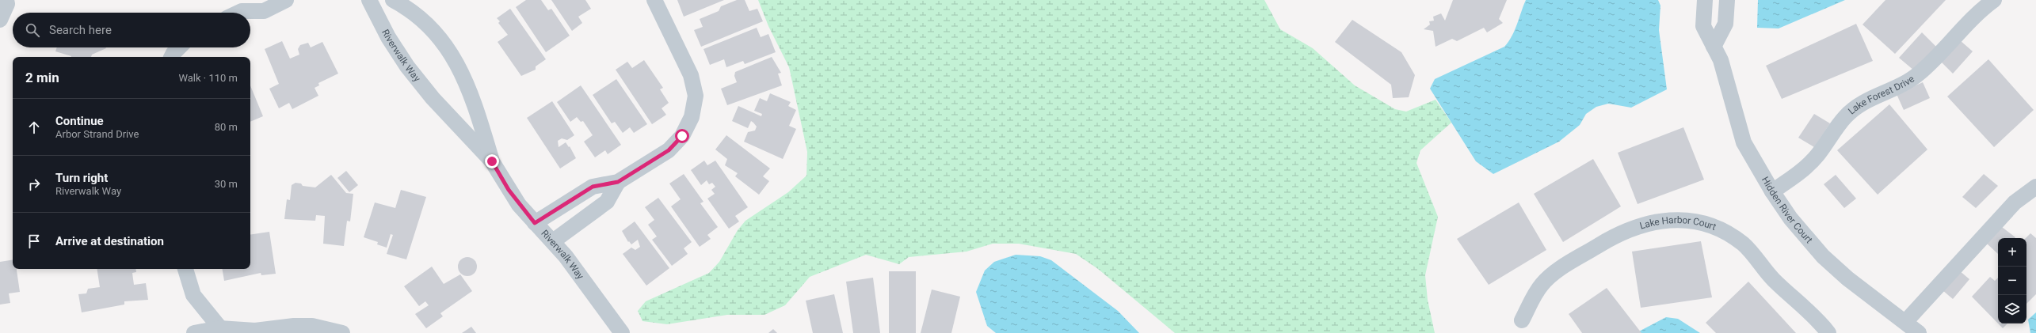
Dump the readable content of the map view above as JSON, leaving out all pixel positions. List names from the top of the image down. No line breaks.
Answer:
{"streets":{"street":["Riverwalk Way","Lake Forest Drive","Hidden River Court","Lake Harbor Court"]},"crossings":[["Lake Forest Drive","Hidden River Court"]],"page":{"search":"Search here","heading":["2 min","Walk · 110 m"],"list":[["Continue","Arbor Strand Drive","80 m"],["Turn right","Riverwalk Way","30 m"],"Arrive at destination"],"map_buttons":["+","−"]}}
